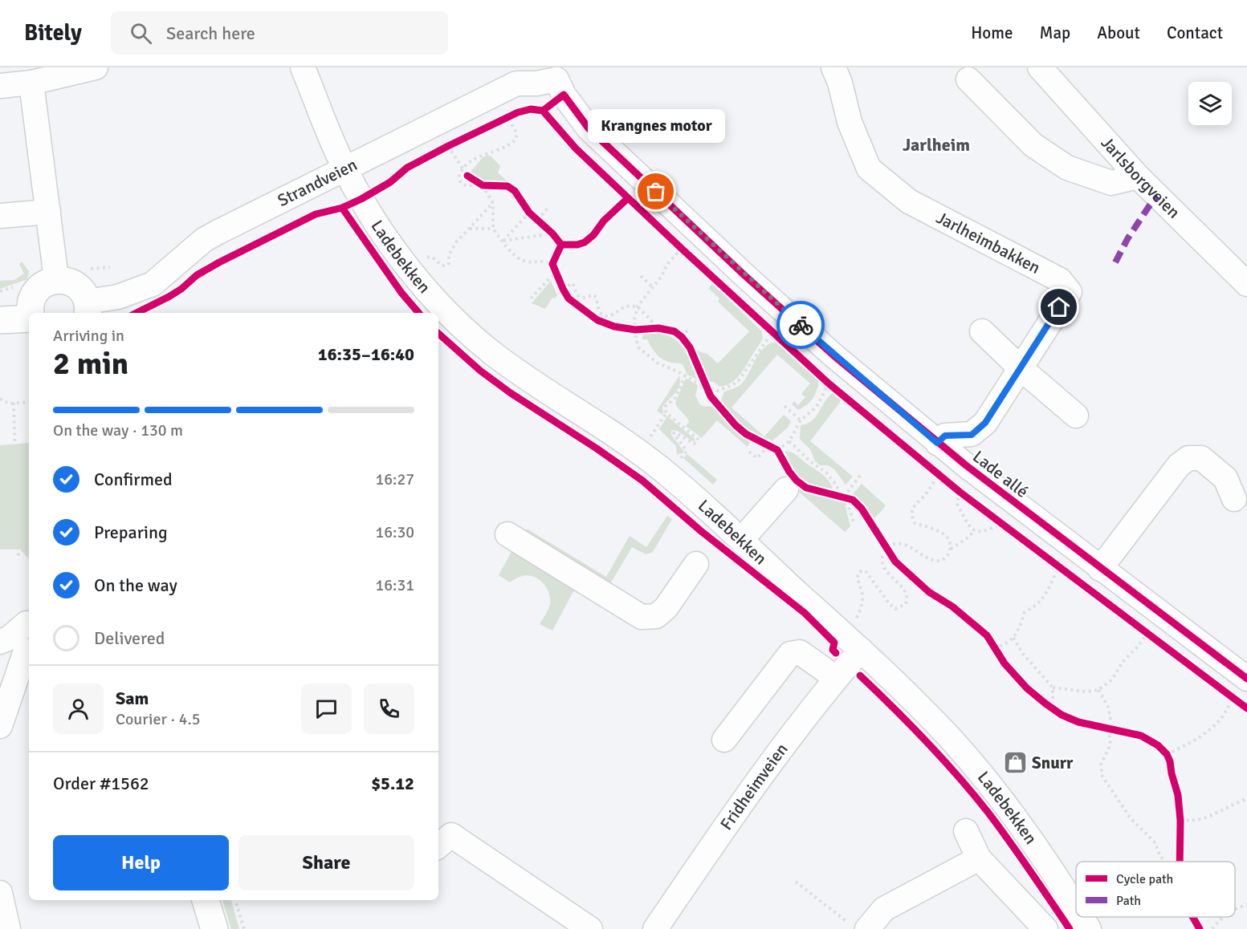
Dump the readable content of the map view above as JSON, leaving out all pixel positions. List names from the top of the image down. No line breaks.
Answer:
{"streets":{"street":["Jarlsborgveien","Strandveien","Jarlheimbakken","Ladebekken","Lade allé","Fridheimveien"]},"crossings":[["Strandveien","Ladebekken"],["Strandveien","Lade allé"],["Jarlheimbakken","Lade allé"],["Ladebekken","Fridheimveien"]],"districts":["Jarlheim"],"places":{"other":["Krangnes motor"],"shop":["Snurr"]},"legend":["Cycle path","Path"],"page":{"header":"Bitely","search":"Search here","nav":["Home","Map","About","Contact"],"bubble":"Krangnes motor","heading":["2 min","Arriving in","16:35–16:40"],"panel":["Sam","Courier · 4.5","Order #1562","$5.12"],"bar":"On the way · 130 m","list":[["Confirmed","16:27"],["Preparing","16:30"],["On the way","16:31"],"Delivered"],"buttons":["Help","Share"]}}
